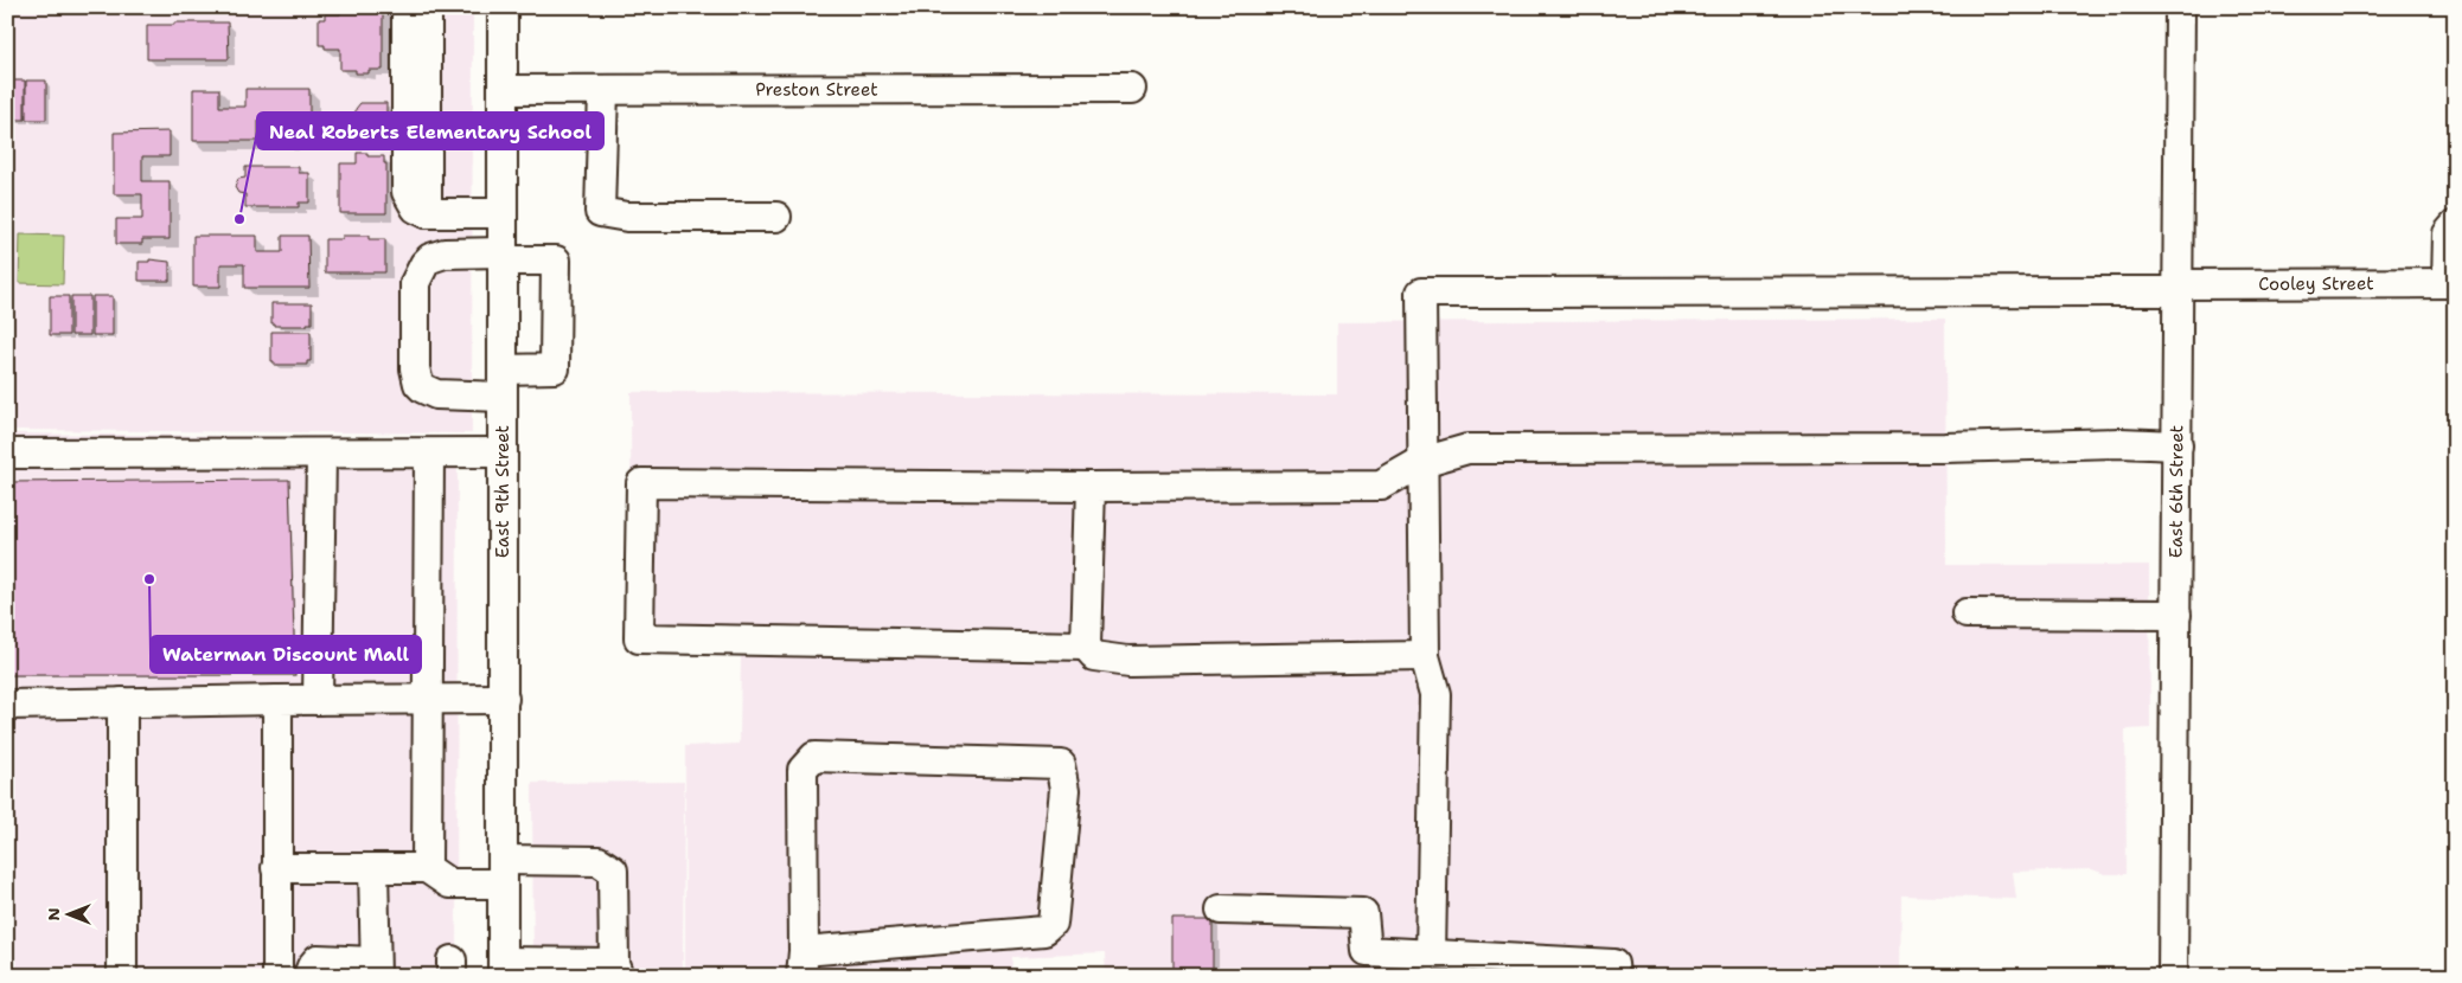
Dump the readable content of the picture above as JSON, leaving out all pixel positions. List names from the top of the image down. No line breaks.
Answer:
{"streets":{"street":["Preston Street","Cooley Street","East 9th Street","East 6th Street"]},"crossings":[["Preston Street","East 9th Street"],["Cooley Street","East 6th Street"]],"places":["Neal Roberts Elementary School","Waterman Discount Mall"],"north":"left"}
